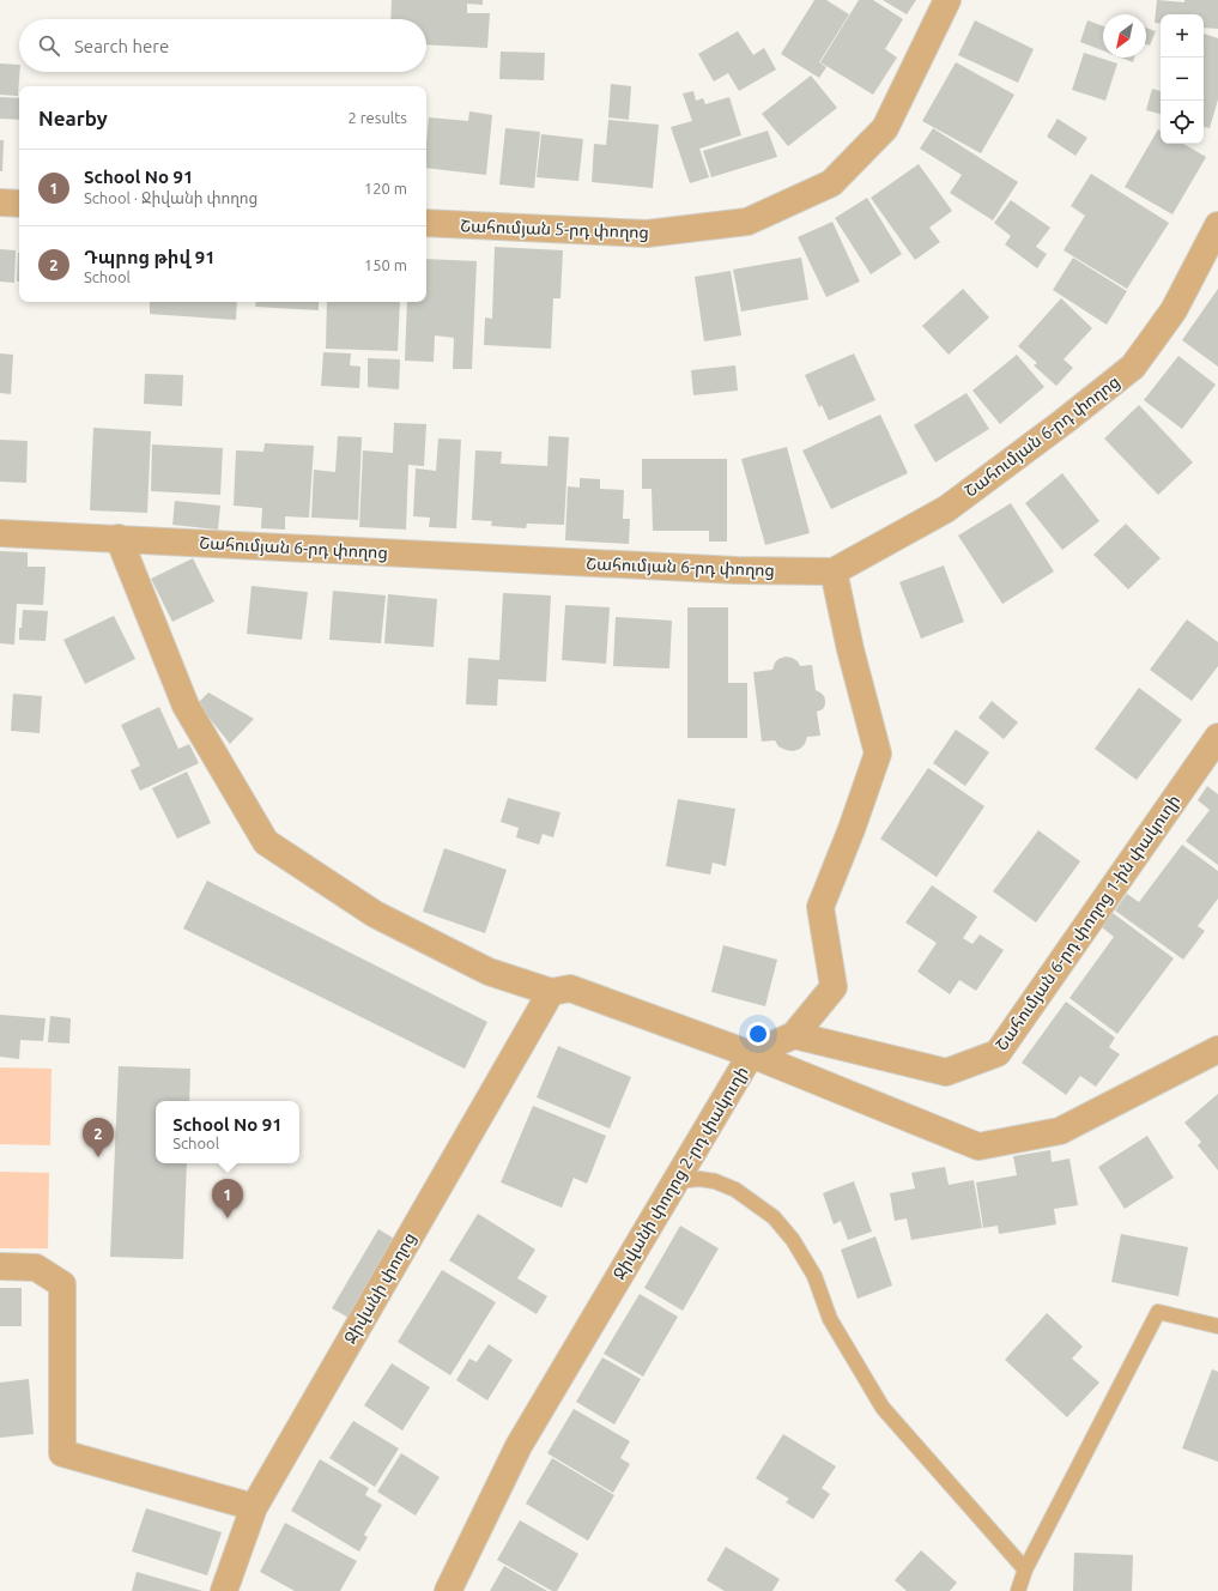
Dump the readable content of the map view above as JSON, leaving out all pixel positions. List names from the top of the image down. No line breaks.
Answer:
{"streets":{"street":["Շահումյան 5-րդ փողոց","Շահումյան 6-րդ փողոց","Շահումյան 6-րդ փողոց 1-ին փակուղի","Ջիվանի փողոց 2-րդ փակուղի","Ջիվանի փողոց"]},"crossings":[["Շահումյան 6-րդ փողոց","Ջիվանի փողոց 2-րդ փակուղի"],["Շահումյան 6-րդ փողոց 1-ին փակուղի","Ջիվանի փողոց 2-րդ փակուղի"]],"north":"bottom left","page":{"map_buttons":["+","−"],"search":"Search here","heading":["Nearby","2 results"],"list":[{"mark":"1","name":"School No 91","note":"School · Ջիվանի փողոց","value":"120 m"},{"mark":"2","name":"Դպրոց թիվ 91","note":"School","value":"150 m"}],"popup":["School No 91","School"],"pins":["2","1"]}}
